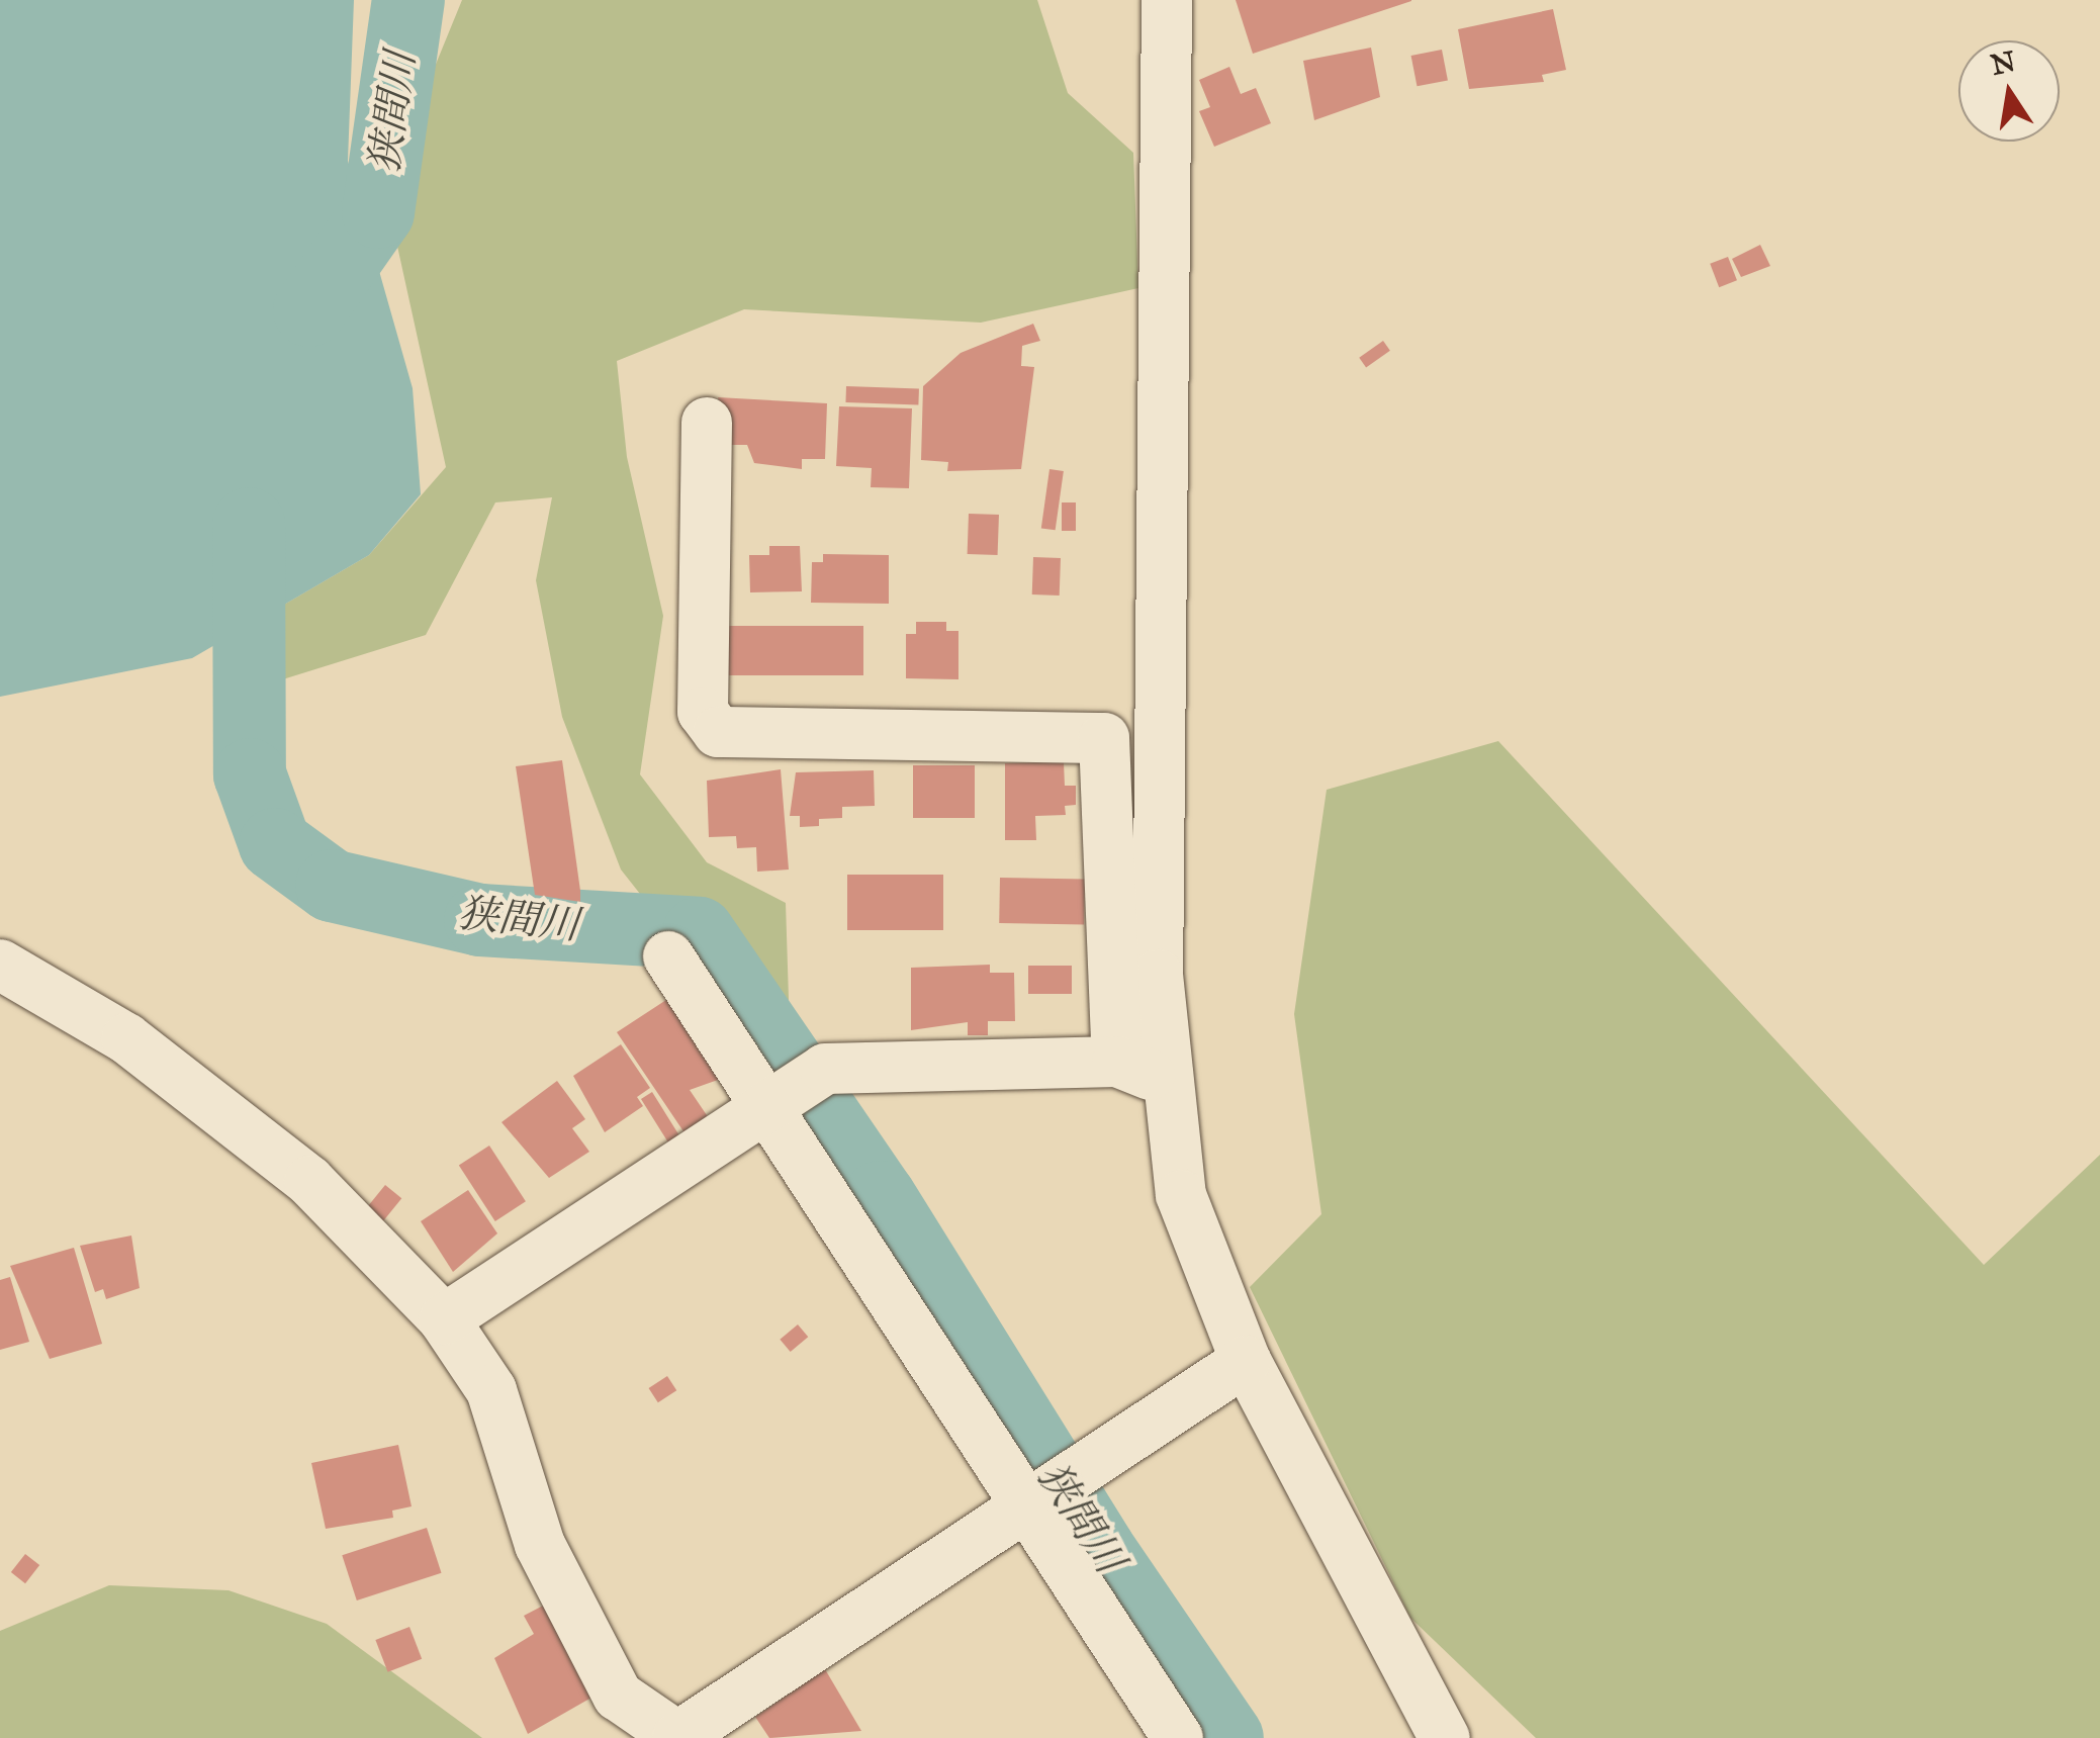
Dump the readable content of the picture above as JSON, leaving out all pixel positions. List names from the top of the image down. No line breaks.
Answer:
{"water":["狭間川"],"north":"top"}
